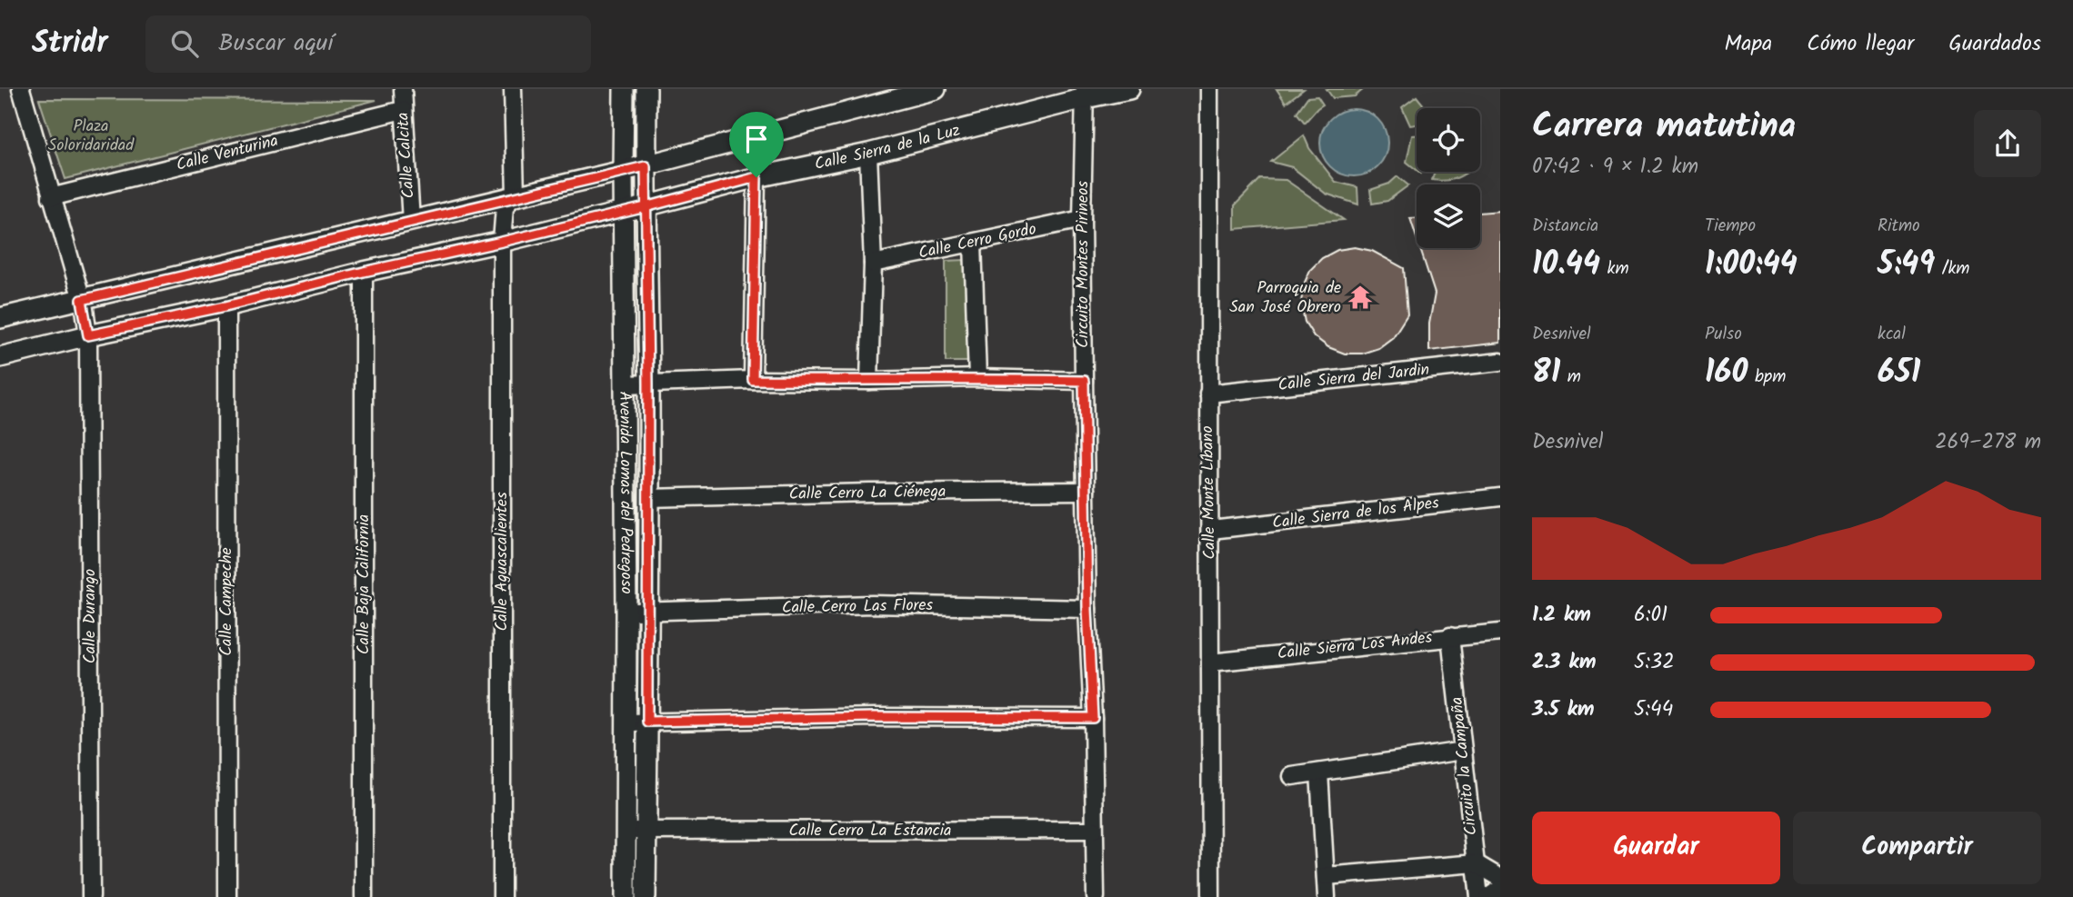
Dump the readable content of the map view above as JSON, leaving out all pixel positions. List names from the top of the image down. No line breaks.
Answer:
{"streets":{"street":["Calle Sierra de la Luz","Calle Venturina","Calle Calcita","Calle Cerro Gordo","Circuito Montes Pirineos","Calle Sierra del Jardin","Avenida Lomas del Pedregoso","Calle Monte Líbano","Calle Cerro La Ciénega","Calle Sierra de los Alpes","Calle Aguascalientes","Calle Baja California","Calle Campeche","Calle Cerro Las Flores","Calle Durango","Calle Sierra Los Andes","Circuito la Campaña","Calle Cerro La Estancia"]},"crossings":[["Calle Sierra de la Luz","Circuito Montes Pirineos"],["Calle Sierra de la Luz","Avenida Lomas del Pedregoso"],["Calle Sierra de la Luz","Calle Aguascalientes"],["Calle Sierra de la Luz","Calle Baja California"],["Calle Sierra de la Luz","Calle Campeche"],["Calle Sierra de la Luz","Calle Durango"],["Calle Venturina","Calle Calcita"],["Calle Venturina","Calle Durango"],["Calle Cerro Gordo","Circuito Montes Pirineos"],["Circuito Montes Pirineos","Calle Cerro La Ciénega"],["Circuito Montes Pirineos","Calle Cerro Las Flores"],["Circuito Montes Pirineos","Calle Cerro La Estancia"],["Calle Sierra del Jardin","Calle Monte Líbano"],["Avenida Lomas del Pedregoso","Calle Cerro La Ciénega"],["Avenida Lomas del Pedregoso","Calle Cerro Las Flores"],["Avenida Lomas del Pedregoso","Calle Cerro La Estancia"],["Calle Monte Líbano","Calle Sierra de los Alpes"],["Calle Monte Líbano","Calle Sierra Los Andes"],["Calle Sierra Los Andes","Circuito la Campaña"]],"parks":["Plaza Soloridaridad"],"places":{"temple":["Parroquia de San José Obrero"]},"page":{"header":"Stridr","search":"Buscar aquí","nav":["Mapa","Cómo llegar","Guardados"],"heading":["Carrera matutina","07:42 · 9 × 1.2 km"],"stats":[["Distancia","10.44 km"],["Tiempo","1:00:44"],["Ritmo","5:49 /km"],["Desnivel","81 m"],["Pulso","160 bpm"],["kcal","651"]],"chart":["Desnivel","269–278 m"],"list":[{"name":"1.2 km","note":"6:01"},{"name":"2.3 km","note":"5:32"},{"name":"3.5 km","note":"5:44"}],"buttons":["Guardar","Compartir"]}}
